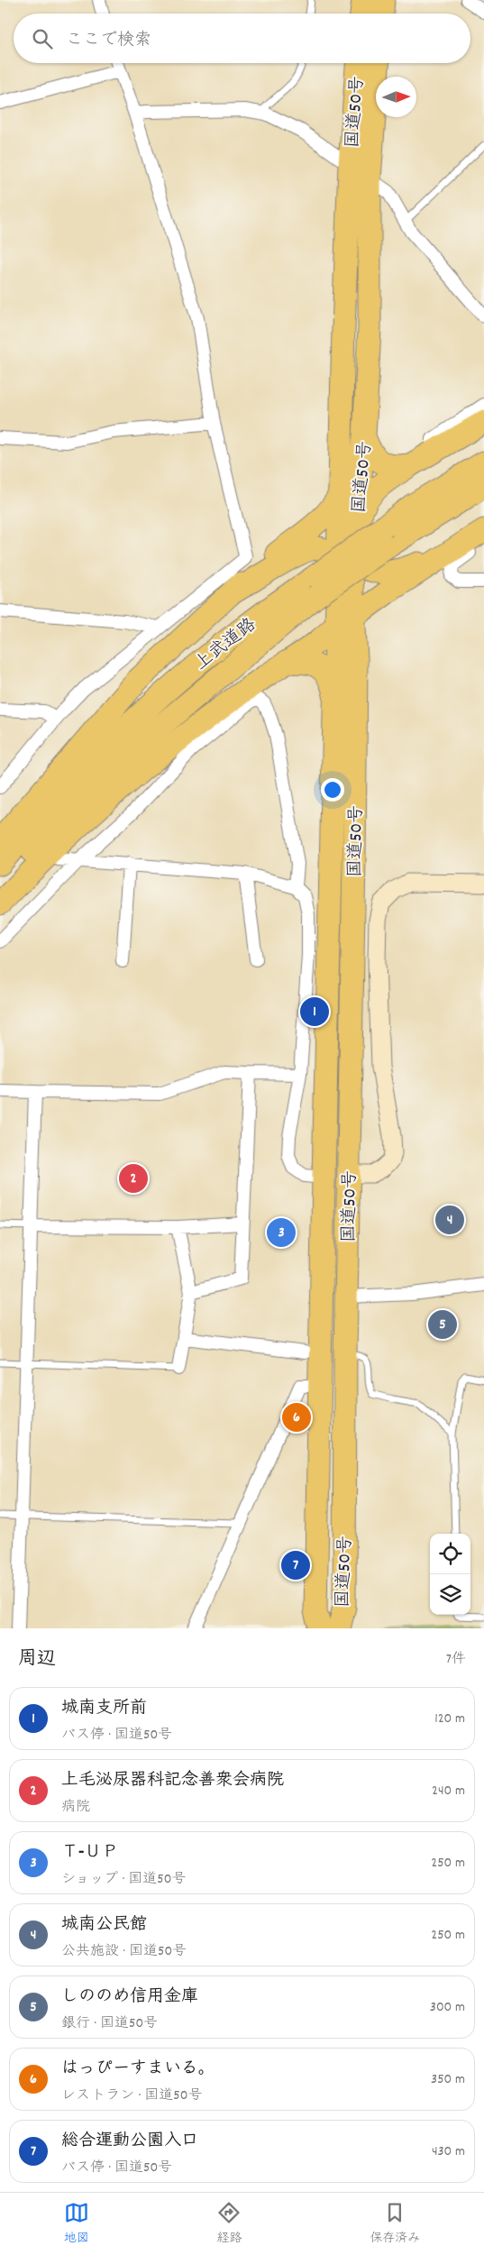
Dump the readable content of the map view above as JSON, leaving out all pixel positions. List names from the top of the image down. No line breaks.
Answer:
{"streets":{"highway":["国道50号","上武道路"]},"north":"right","page":{"search":"ここで検索","pins":["1","2","4","3","5","6","7"],"heading":["周辺","7件"],"list":[{"mark":"1","name":"城南支所前","note":"バス停 · 国道50号","value":"120 m"},{"mark":"2","name":"上毛泌尿器科記念善衆会病院","note":"病院","value":"240 m"},{"mark":"3","name":"Ｔ−ＵＰ","note":"ショップ · 国道50号","value":"250 m"},{"mark":"4","name":"城南公民館","note":"公共施設 · 国道50号","value":"250 m"},{"mark":"5","name":"しののめ信用金庫","note":"銀行 · 国道50号","value":"300 m"},{"mark":"6","name":"はっぴーすまいる。","note":"レストラン · 国道50号","value":"350 m"},{"mark":"7","name":"総合運動公園入口","note":"バス停 · 国道50号","value":"430 m"}],"nav":["地図","経路","保存済み"]}}
